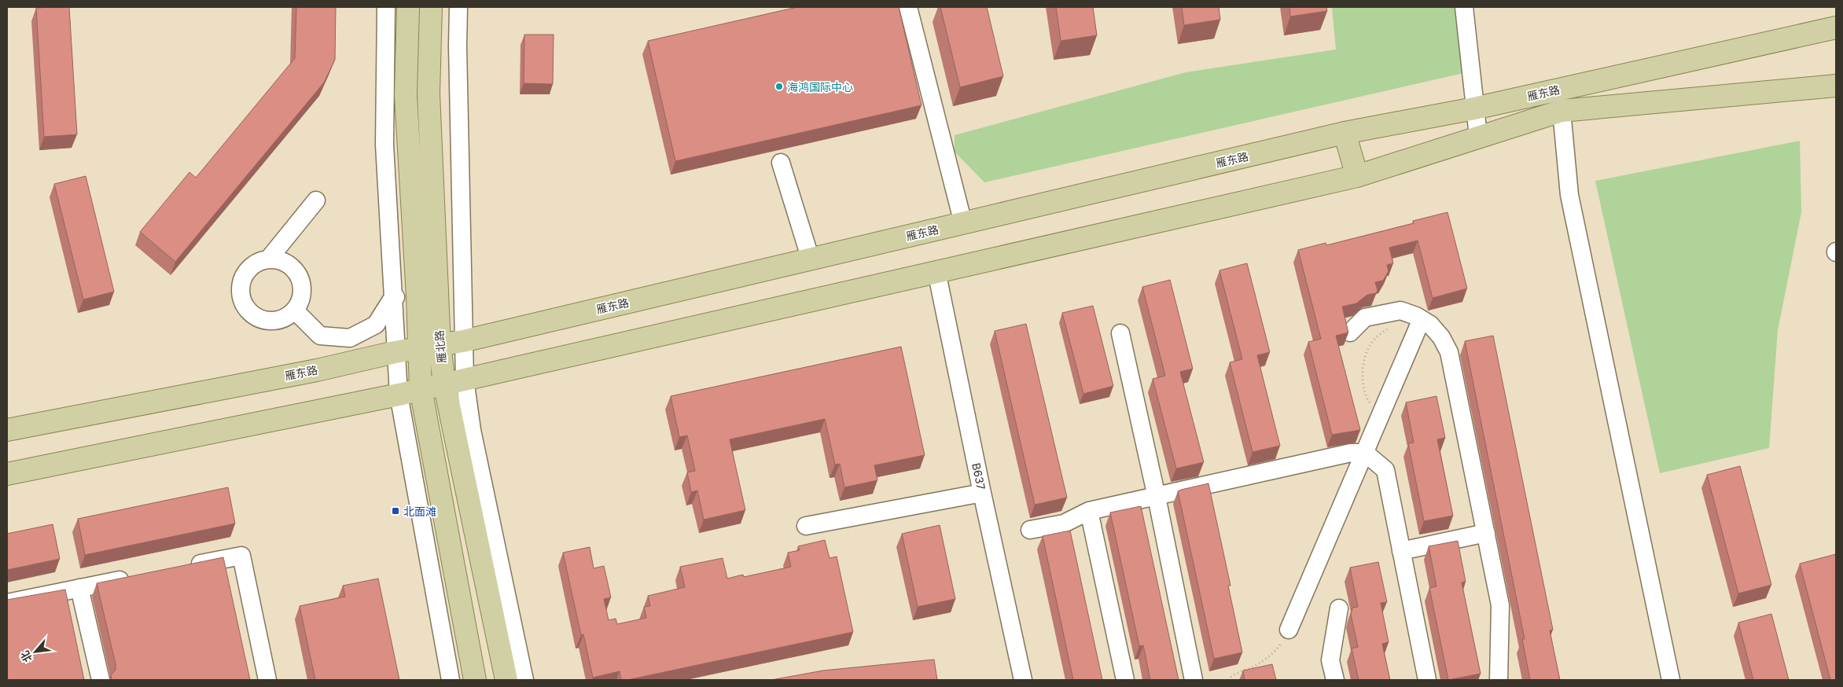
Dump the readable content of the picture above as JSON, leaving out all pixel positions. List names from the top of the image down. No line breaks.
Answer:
{"streets":{"main road":["雁东路","雁北路"],"street":["B637"]},"crossings":[["雁东路","雁北路"],["雁东路","B637"]],"places":{"other":["海鸿国际中心"],"transit":["北面滩"]},"north":"bottom left"}
